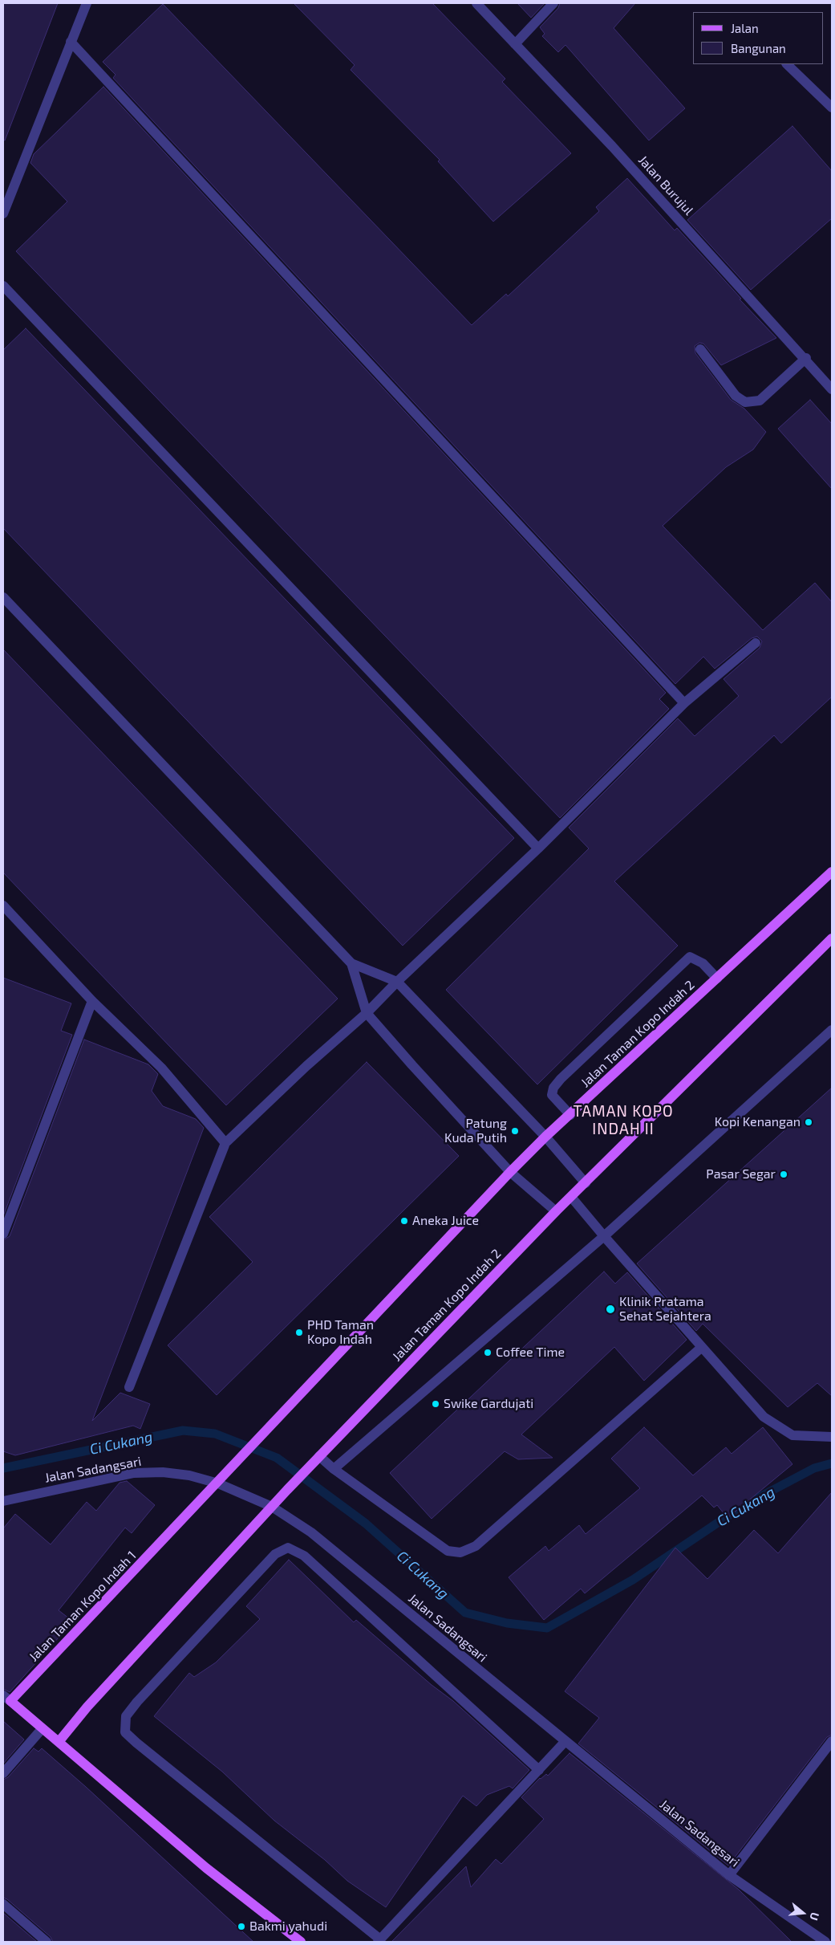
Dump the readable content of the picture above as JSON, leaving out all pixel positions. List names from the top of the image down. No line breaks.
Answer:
{"streets":{"main road":["Jalan Taman Kopo Indah 2","Jalan Taman Kopo Indah 1"],"street":["Jalan Burujul","Jalan Sadangsari"]},"crossings":[["Jalan Taman Kopo Indah 2","Jalan Sadangsari"],["Jalan Taman Kopo Indah 2","Jalan Taman Kopo Indah 1"],["Jalan Sadangsari","Jalan Taman Kopo Indah 1"]],"districts":["TAMAN KOPO INDAH II"],"water":["Ci Cukang"],"places":["Kopi Kenangan","Patung Kuda Putih","Pasar Segar","Aneka Juice","Klinik Pratama Sehat Sejahtera","PHD Taman Kopo Indah","Coffee Time","Swike Gardujati","Bakmi yahudi"],"legend":["Jalan","Bangunan"],"north":"right"}
